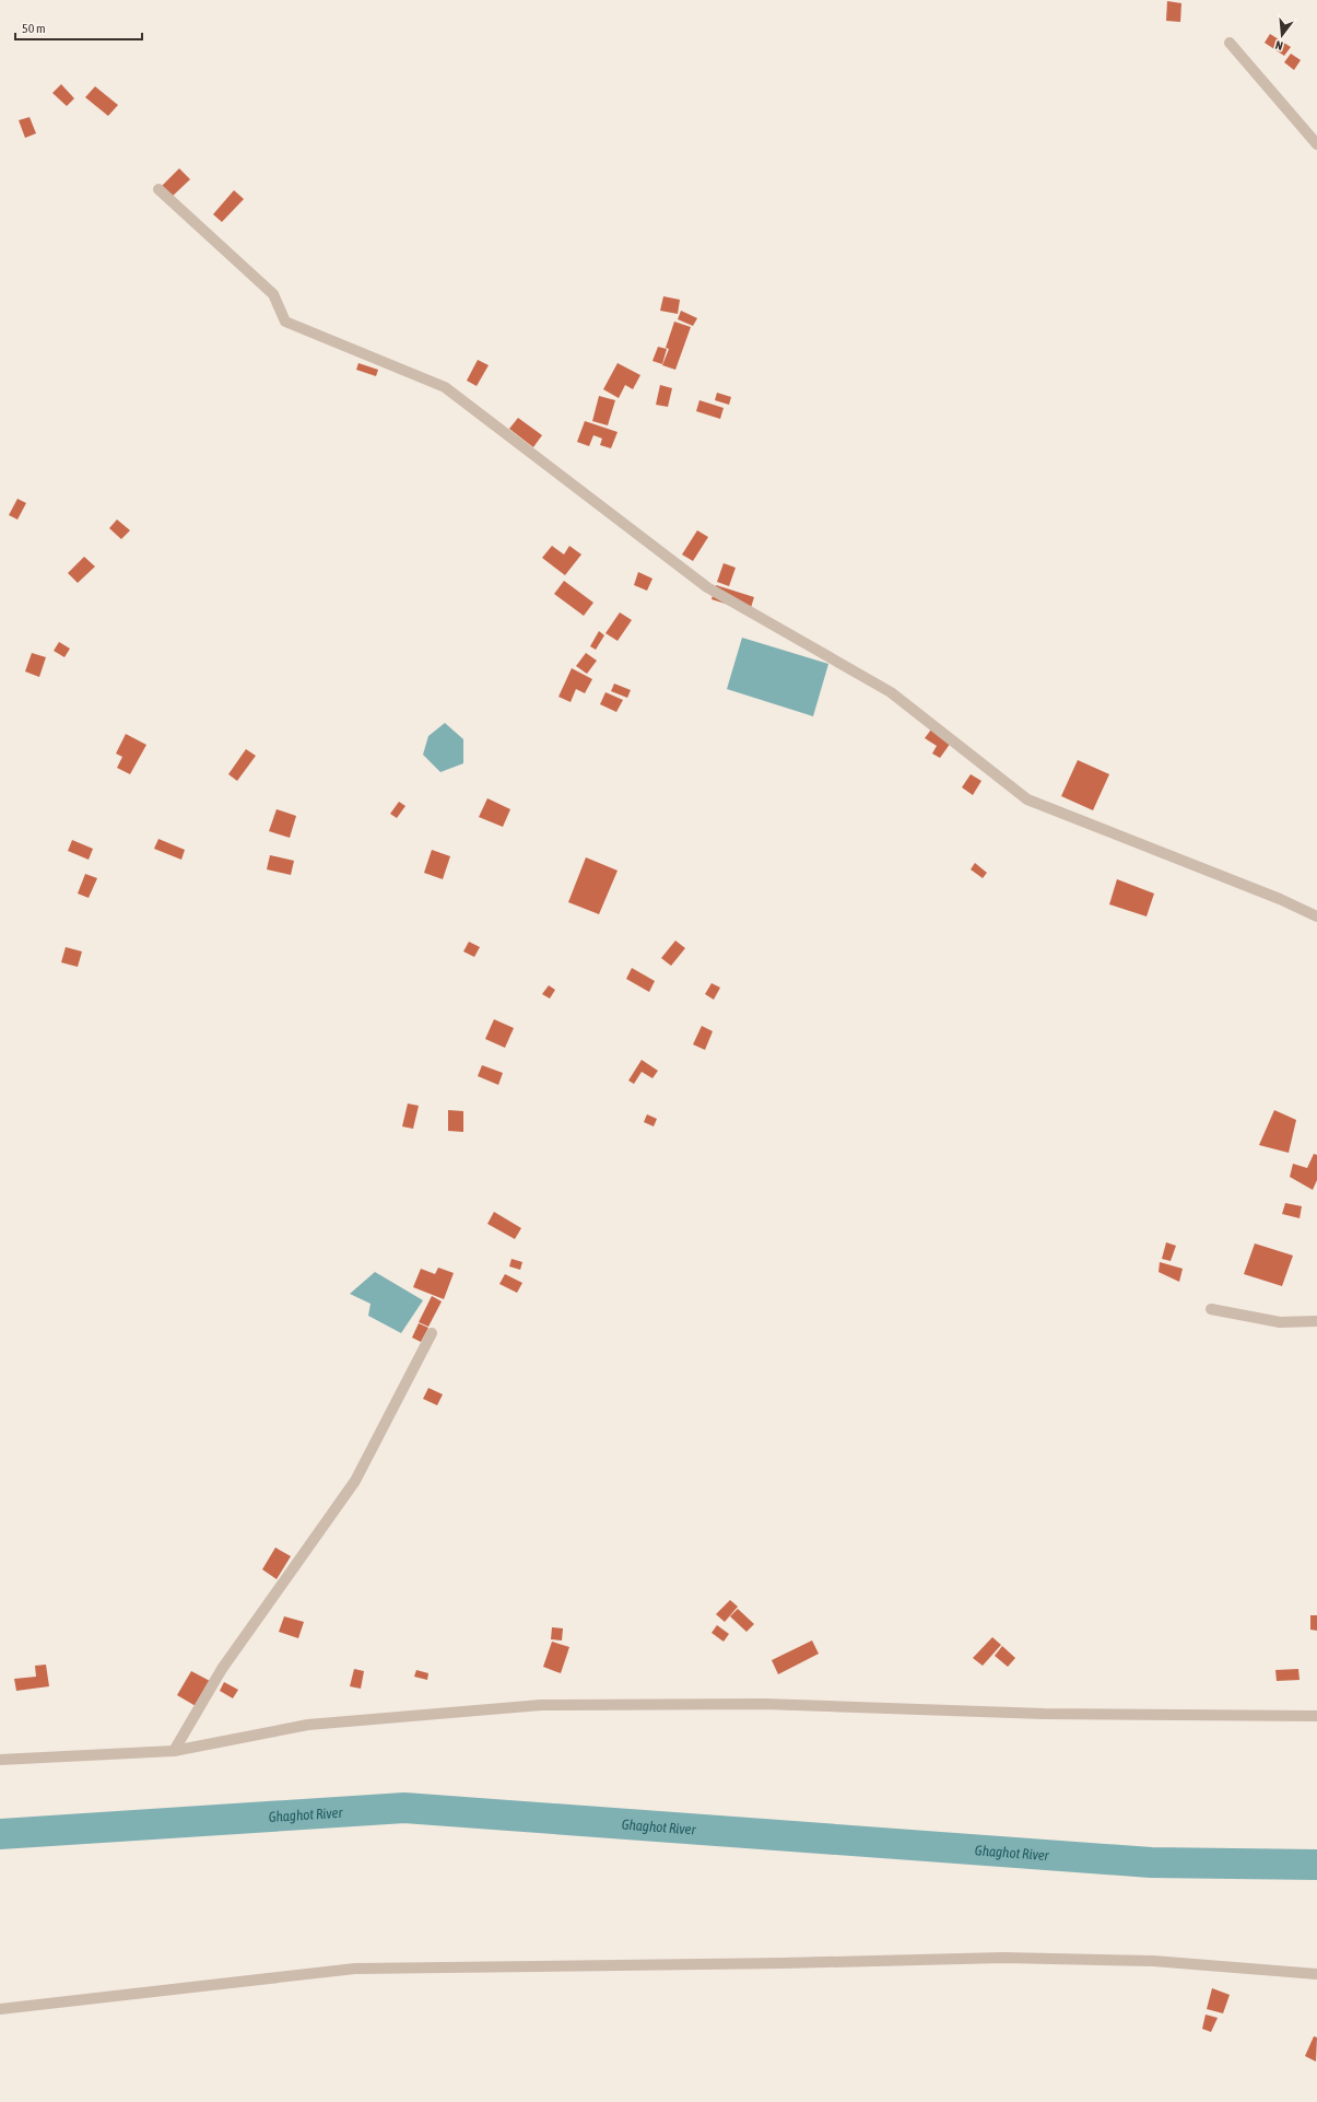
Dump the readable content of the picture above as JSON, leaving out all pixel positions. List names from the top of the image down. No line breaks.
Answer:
{"water":["Ghaghot River"],"scale_bar":"50 m","north":"bottom"}
